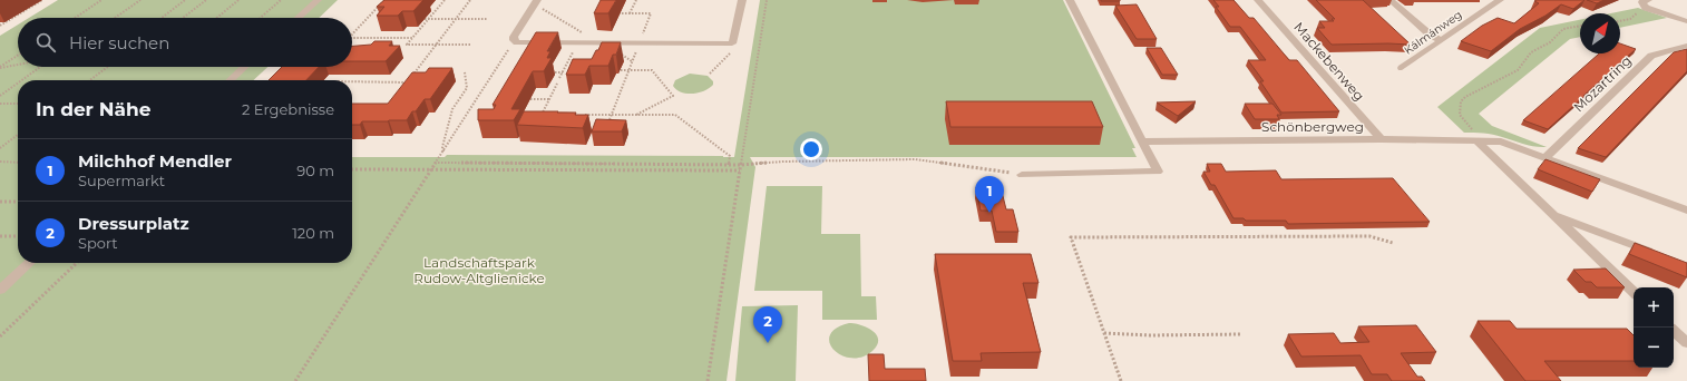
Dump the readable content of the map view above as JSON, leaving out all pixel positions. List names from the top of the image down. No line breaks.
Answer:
{"streets":{"street":["Kálmánweg","Mackebenweg","Mozartring","Schönbergweg"]},"crossings":[["Mackebenweg","Schönbergweg"]],"parks":["Landschaftspark Rudow-Altglienicke"],"north":"top right","page":{"search":"Hier suchen","heading":["In der Nähe","2 Ergebnisse"],"list":[{"mark":"1","name":"Milchhof Mendler","note":"Supermarkt","value":"90 m"},{"mark":"2","name":"Dressurplatz","note":"Sport","value":"120 m"}],"pins":["1","2"],"map_buttons":["+","−"]}}
